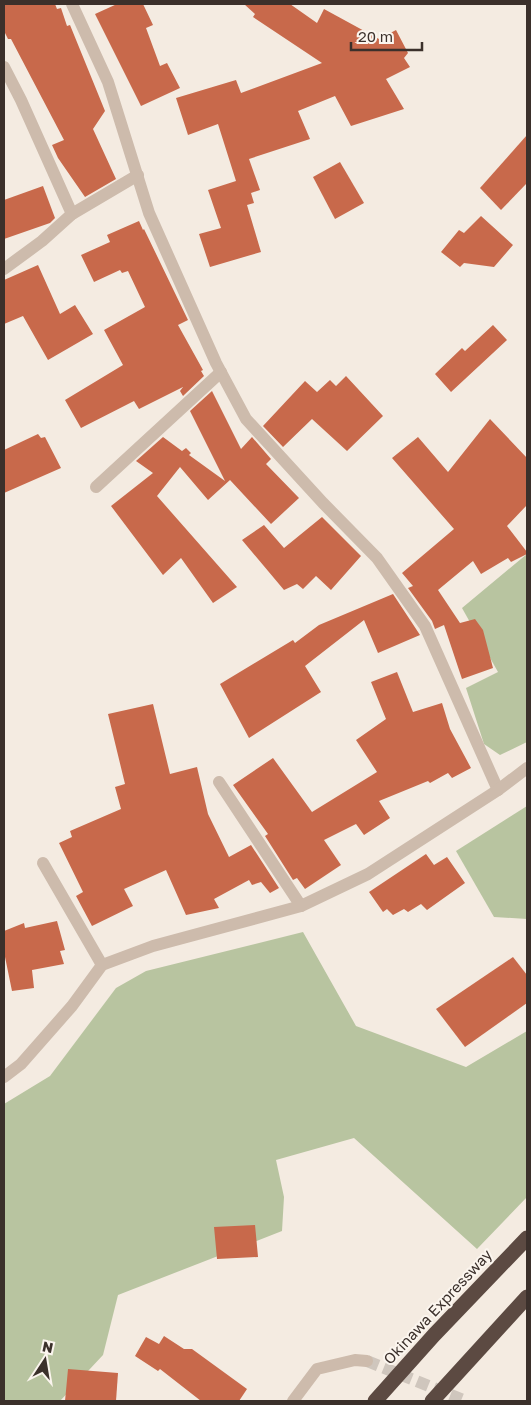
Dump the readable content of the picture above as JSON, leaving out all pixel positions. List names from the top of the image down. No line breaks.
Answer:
{"streets":{"highway":["Okinawa Expressway"]},"scale_bar":"20 m","north":"top"}
